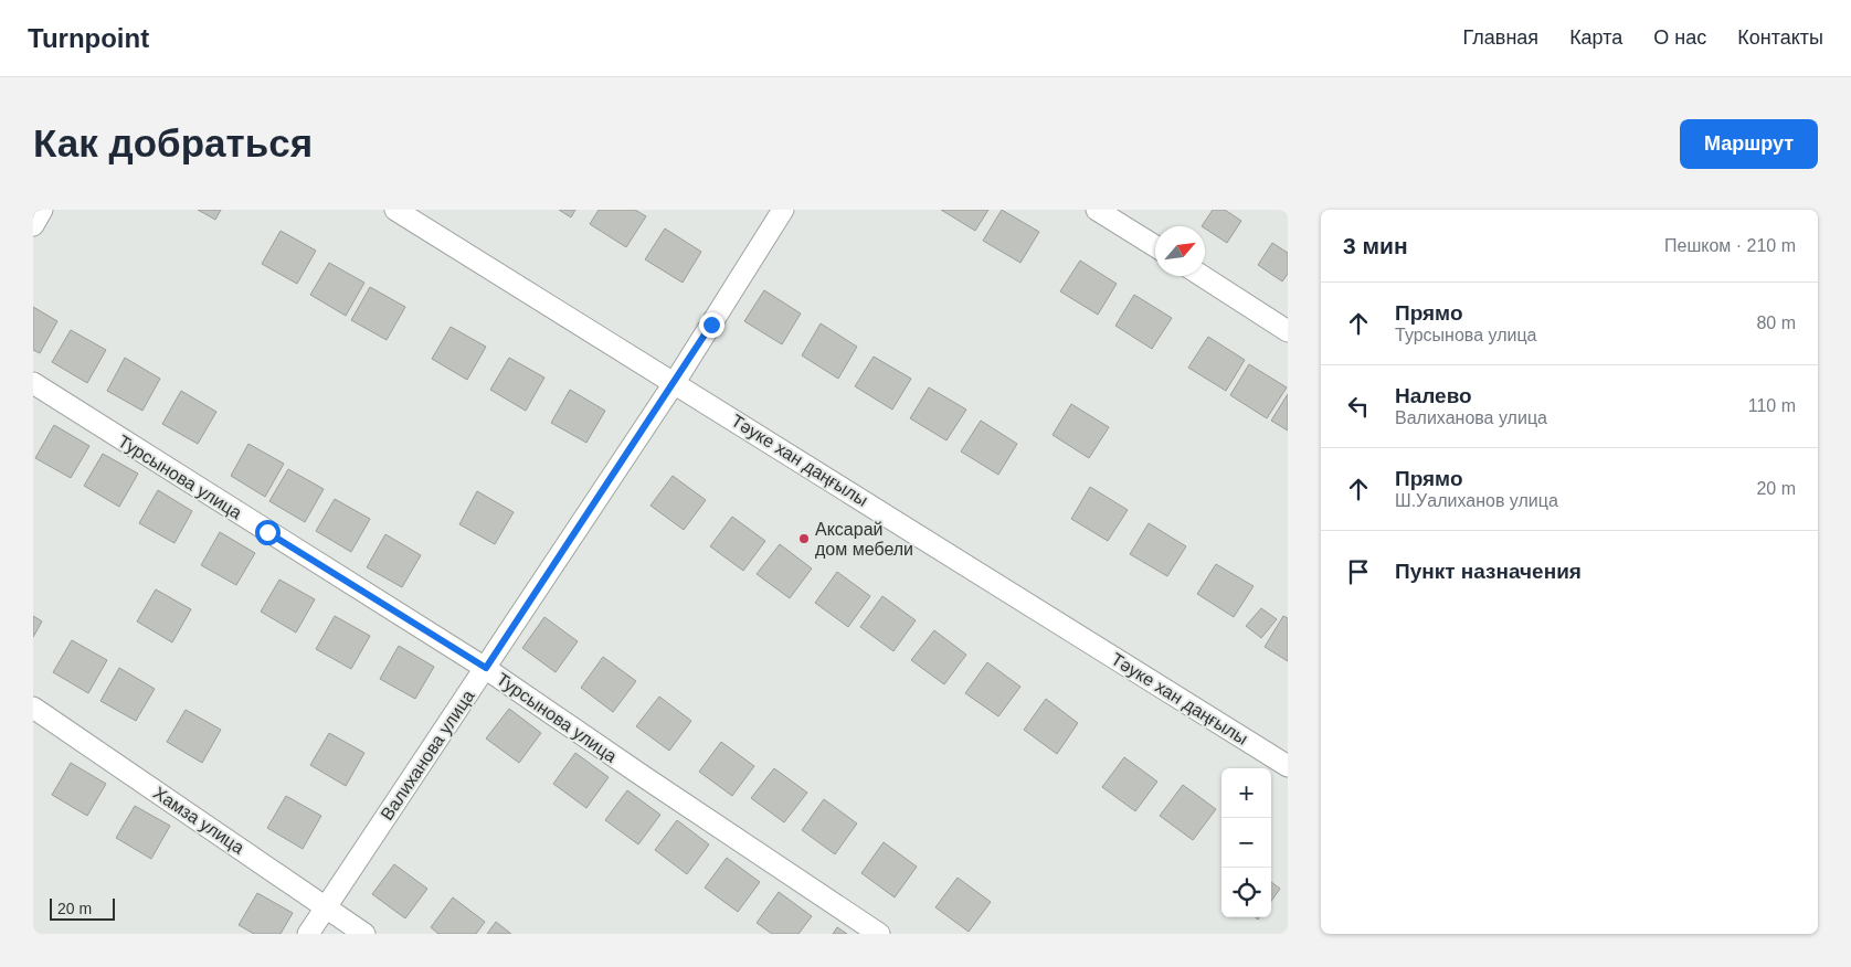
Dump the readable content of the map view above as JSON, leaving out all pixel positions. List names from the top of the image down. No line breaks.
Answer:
{"streets":{"street":["Тәуке хан даңғылы","Турсынова улица","Валиханова улица","Хамза улица"]},"crossings":[["Тәуке хан даңғылы","Валиханова улица"],["Турсынова улица","Валиханова улица"],["Валиханова улица","Хамза улица"]],"places":["Аксарай дом мебели"],"scale_bar":"20 m","north":"top right","page":{"header":"Turnpoint","nav":["Главная","Карта","О нас","Контакты"],"buttons":"Маршрут","title":"Как добраться","heading":["3 мин","Пешком · 210 m"],"list":[["Прямо","Турсынова улица","80 m"],["Налево","Валиханова улица","110 m"],["Прямо","Ш.Уалиханов улица","20 m"],"Пункт назначения"],"map_buttons":["+","−"],"scale":"20 m"}}
